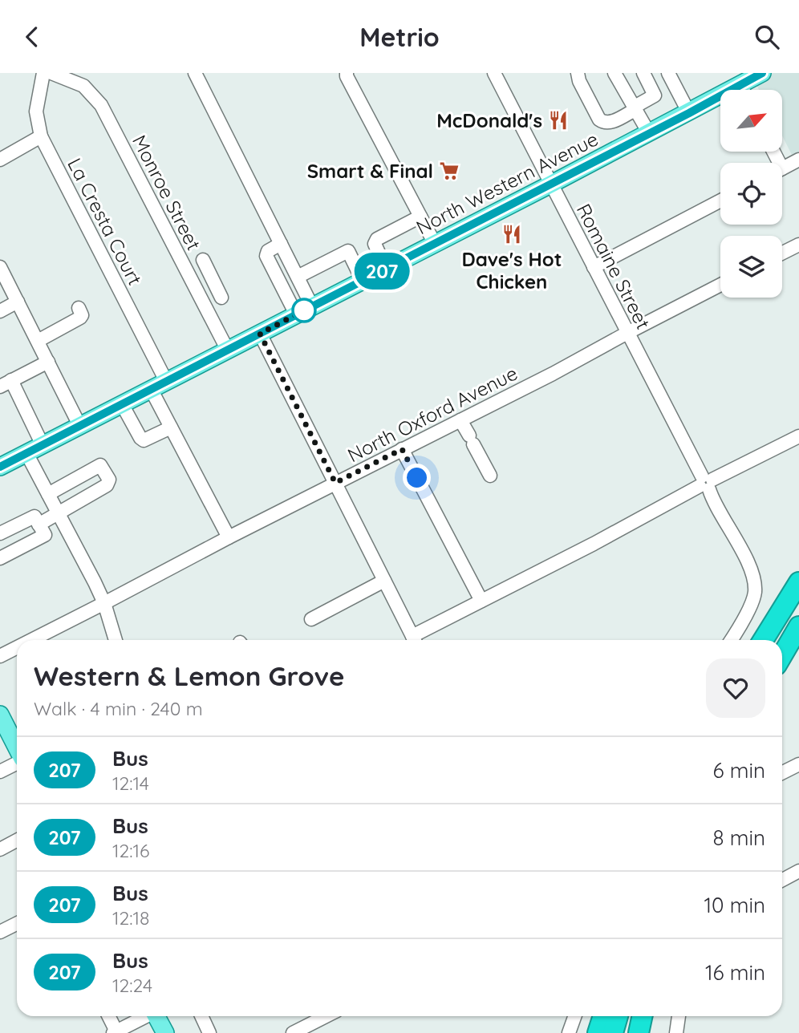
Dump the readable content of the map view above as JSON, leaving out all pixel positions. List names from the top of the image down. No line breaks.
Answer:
{"streets":{"main road":["North Western Avenue"],"street":["Monroe Street","La Cresta Court","Romaine Street","North Oxford Avenue"]},"crossings":[["North Western Avenue","Monroe Street"],["North Western Avenue","La Cresta Court"],["North Western Avenue","Romaine Street"],["Romaine Street","North Oxford Avenue"]],"places":{"restaurant":["McDonald's","Dave's Hot Chicken"],"supermarket":["Smart & Final"]},"lines":["bus line 207"],"north":"top right","page":{"header":"Metrio","on_map":"207","heading":["Western & Lemon Grove","Walk · 4 min · 240 m"],"list":[{"mark":"207","name":"Bus","note":"12:14","value":"6 min"},{"mark":"207","name":"Bus","note":"12:16","value":"8 min"},{"mark":"207","name":"Bus","note":"12:18","value":"10 min"},{"mark":"207","name":"Bus","note":"12:24","value":"16 min"}]}}
